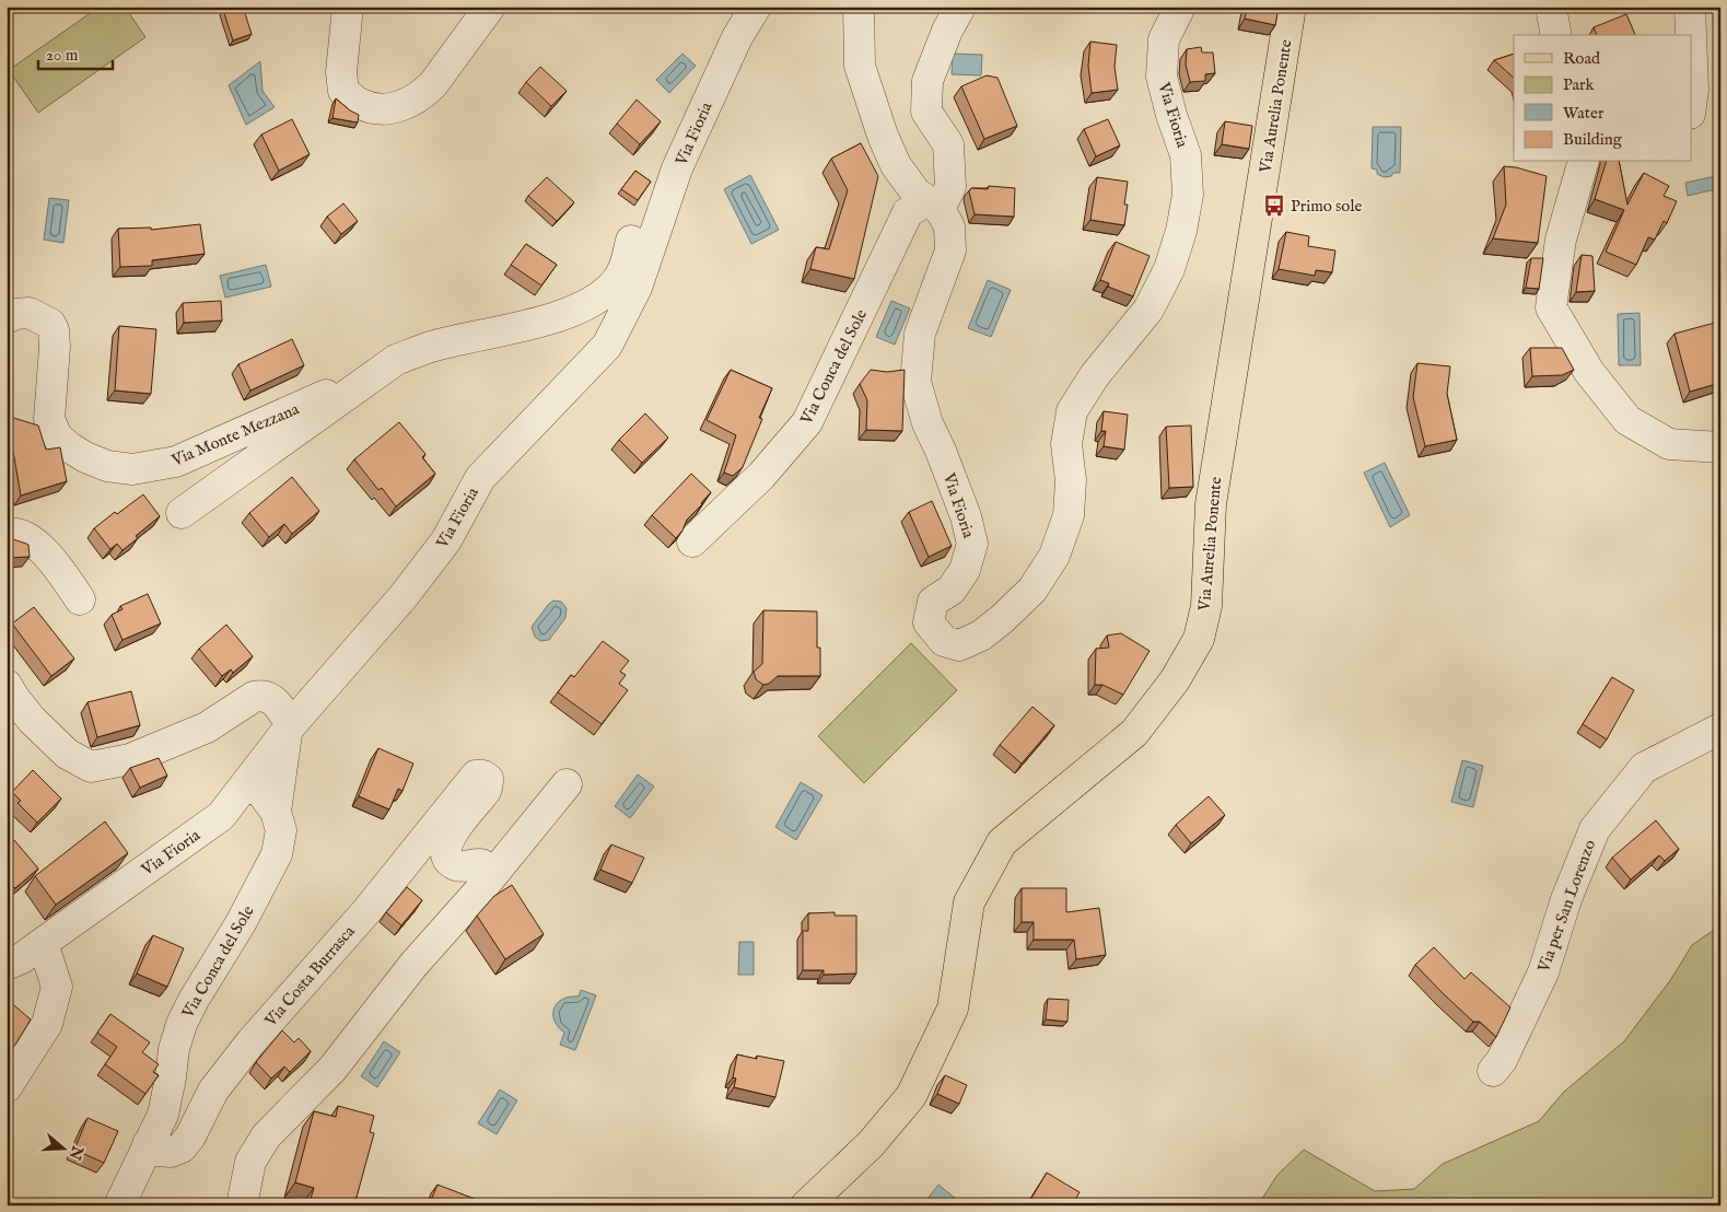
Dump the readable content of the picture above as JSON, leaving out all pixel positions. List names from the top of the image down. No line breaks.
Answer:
{"streets":{"main road":["Via Aurelia Ponente"],"street":["Via Fioria","Via Conca del Sole","Via Monte Mezzana","Via per San Lorenzo","Via Costa Burrasca"]},"crossings":[["Via Fioria","Via Conca del Sole"],["Via Fioria","Via Monte Mezzana"],["Via Conca del Sole","Via Costa Burrasca"]],"places":{"bus stop":["Primo sole"]},"legend":["Road","Park","Water","Building"],"scale_bar":"20 m","north":"right"}
